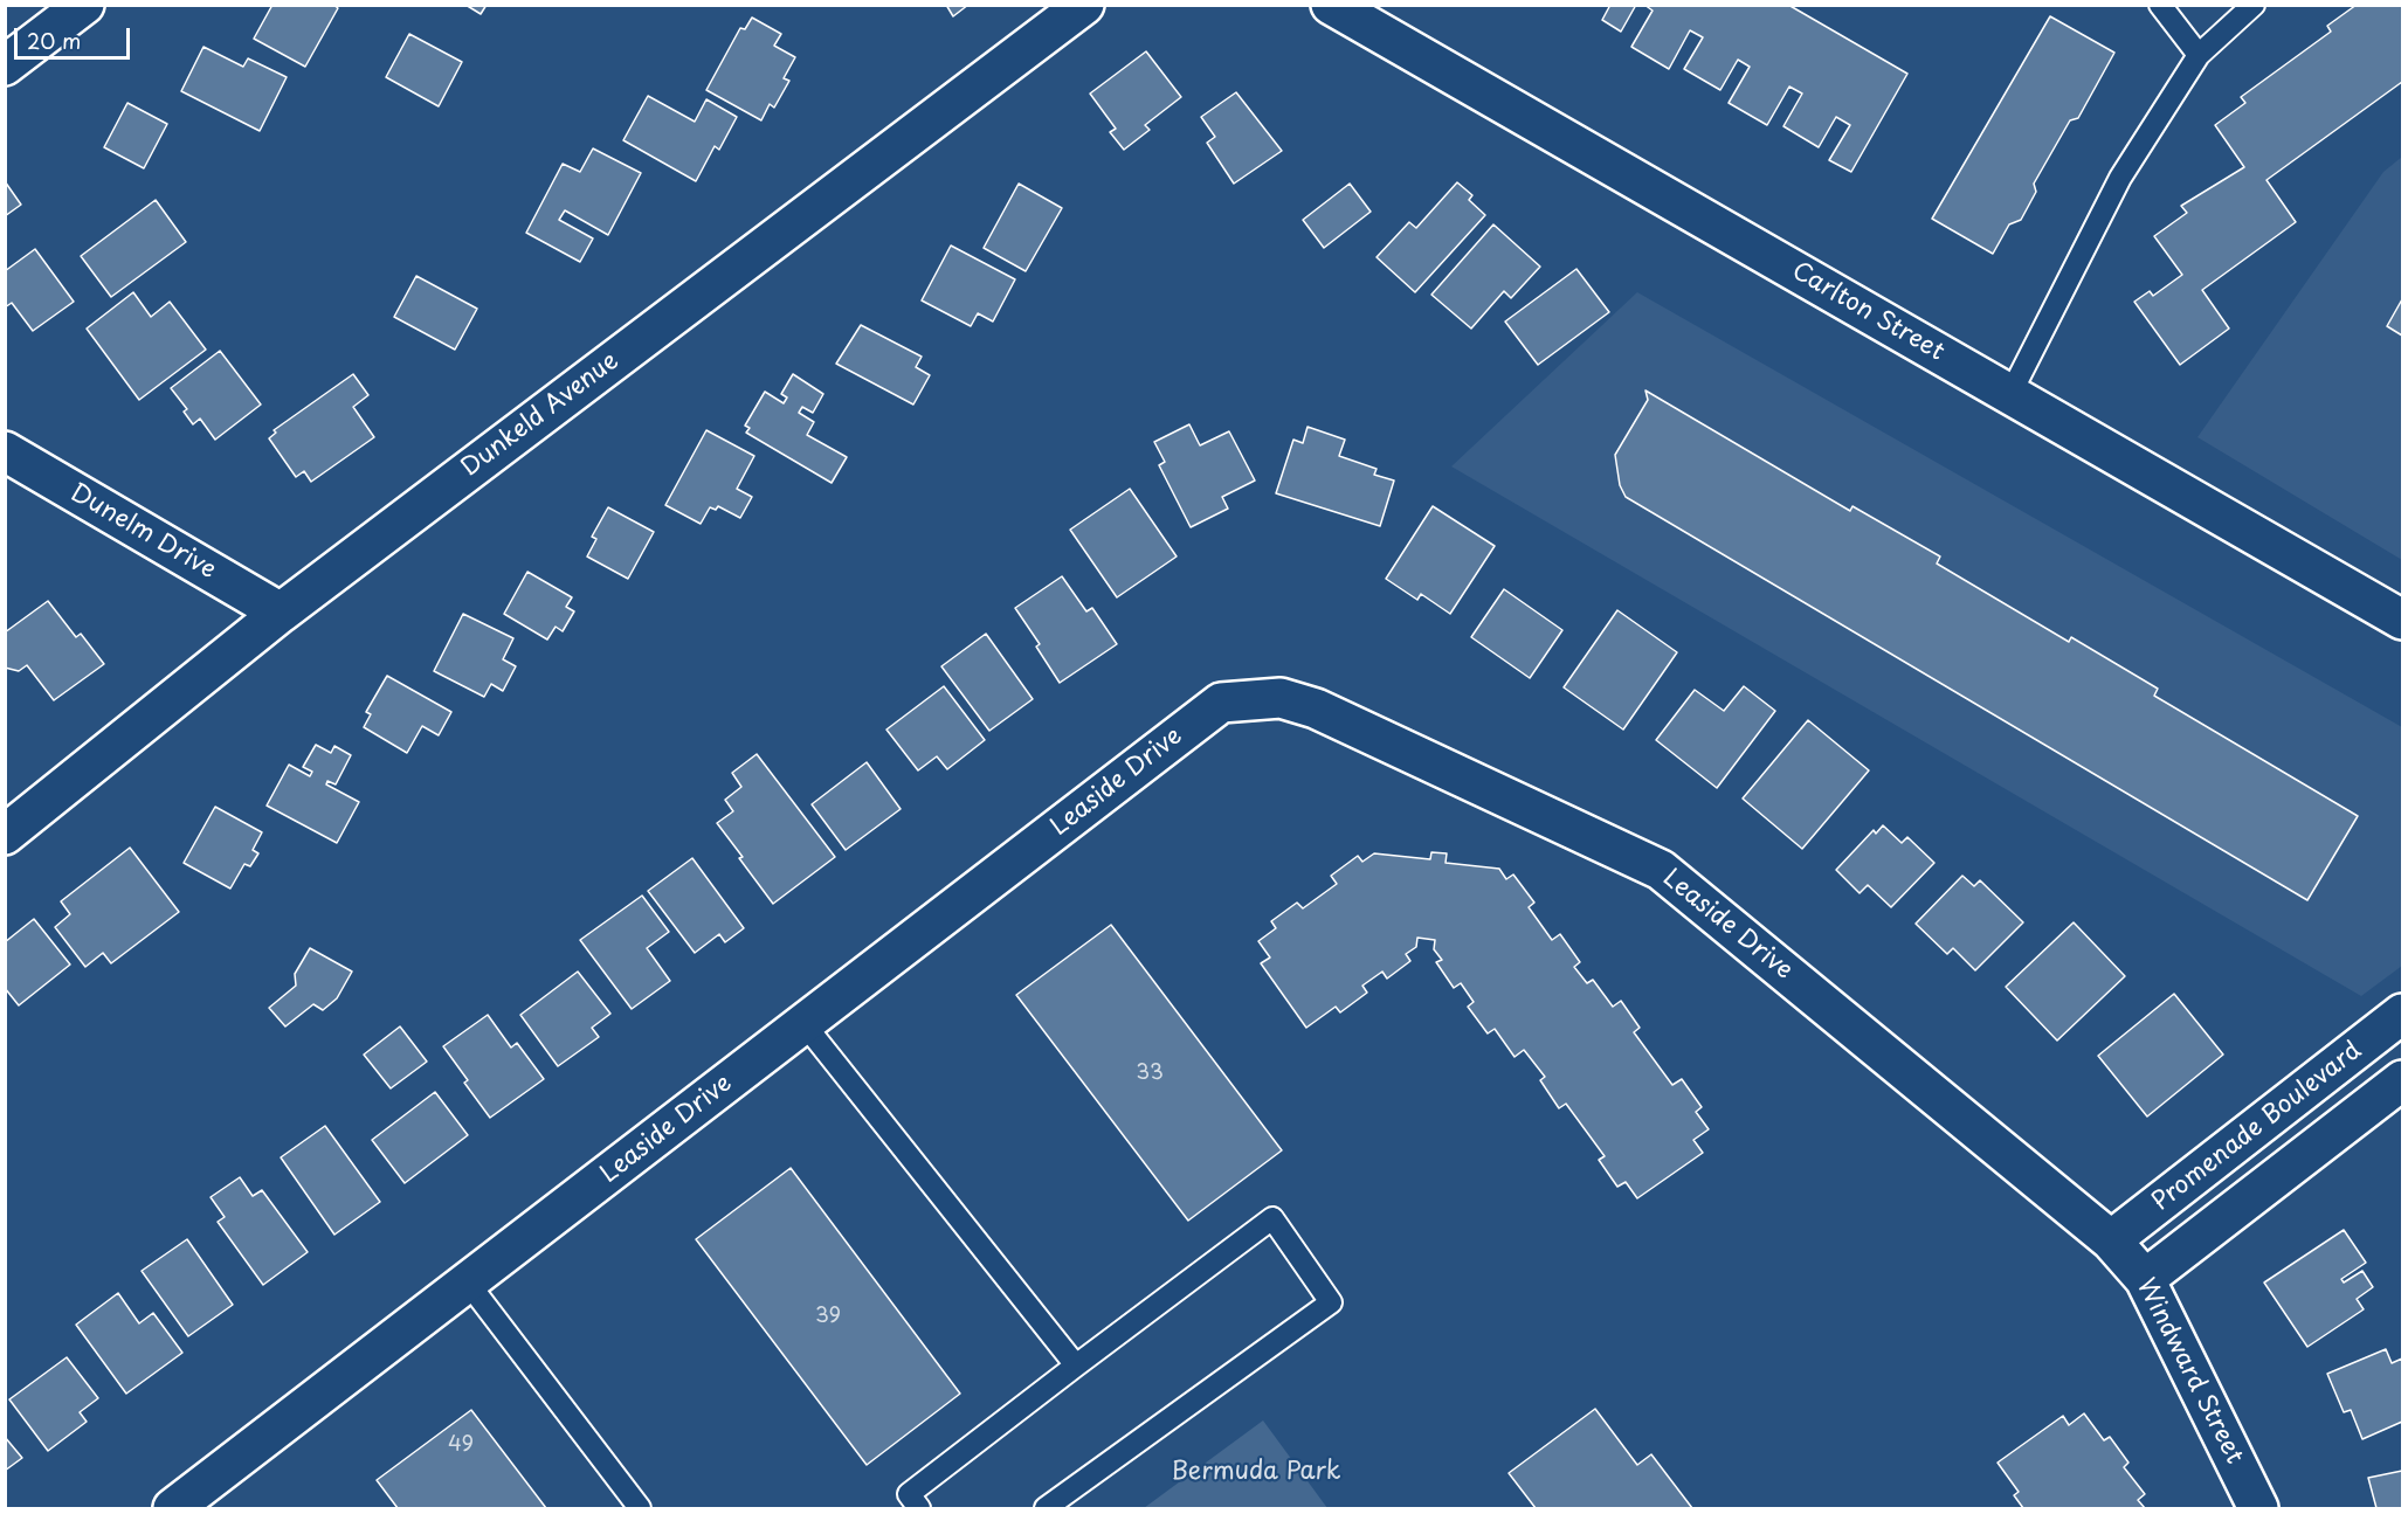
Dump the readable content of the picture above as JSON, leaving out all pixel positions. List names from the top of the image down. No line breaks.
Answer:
{"streets":{"street":["Carlton Street","Dunkeld Avenue","Dunelm Drive","Leaside Drive","Promenade Boulevard","Windward Street"]},"crossings":[["Dunkeld Avenue","Dunelm Drive"],["Leaside Drive","Promenade Boulevard"],["Leaside Drive","Windward Street"],["Promenade Boulevard","Windward Street"]],"parks":["Bermuda Park"],"house_numbers":["33","39","49"],"scale_bar":"20 m"}
